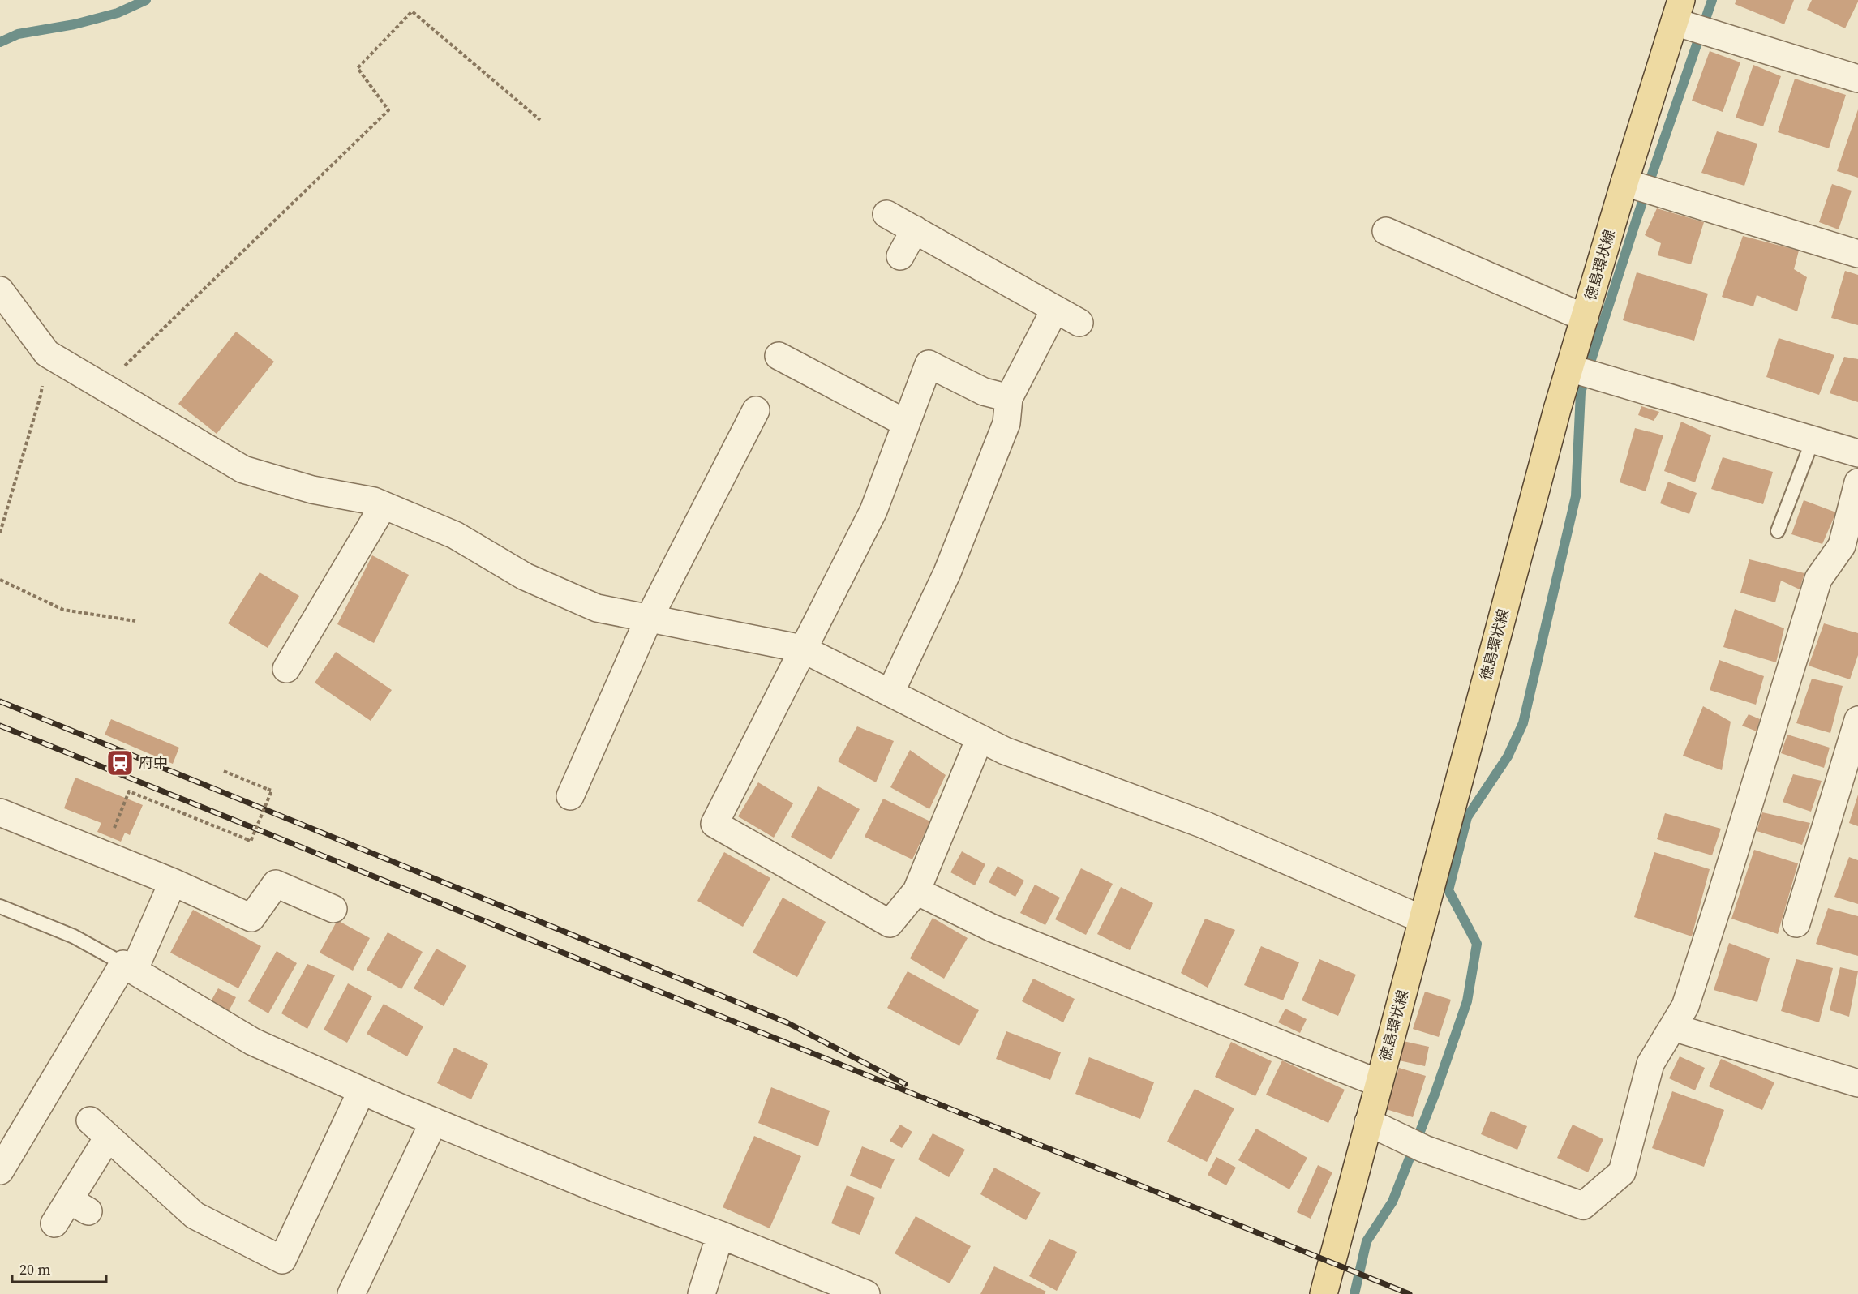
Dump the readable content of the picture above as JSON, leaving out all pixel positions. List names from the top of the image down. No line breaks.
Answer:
{"streets":{"main road":["徳島環状線"]},"places":{"station":["府中"]},"scale_bar":"20 m"}
